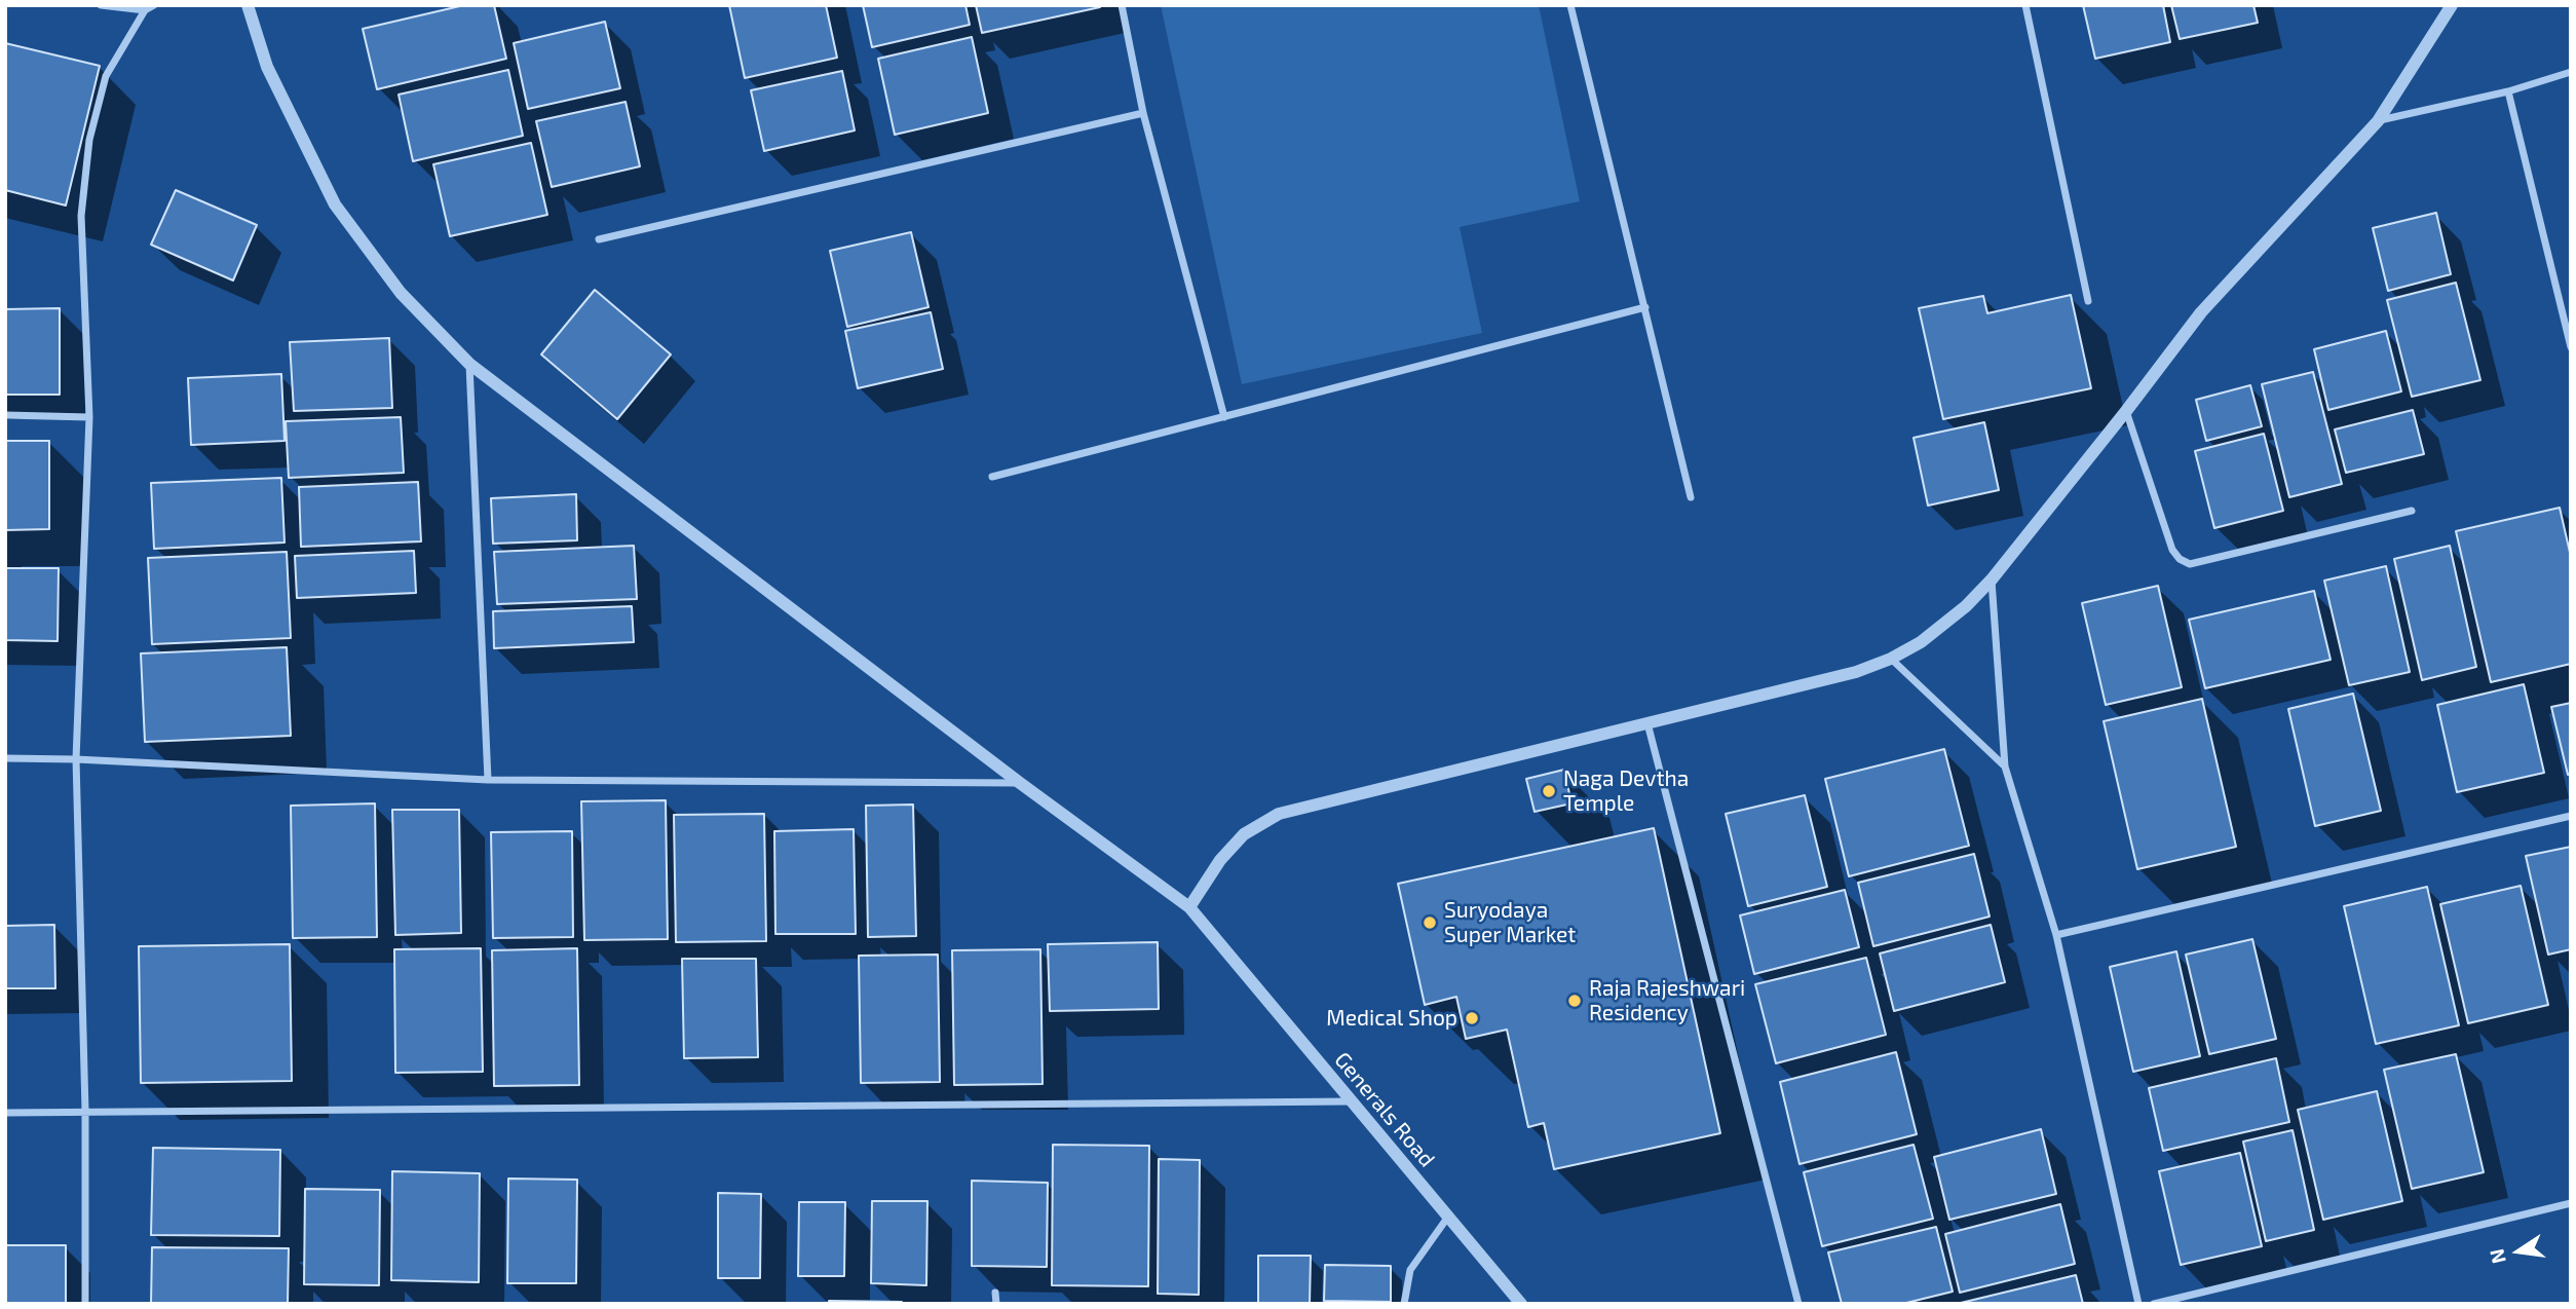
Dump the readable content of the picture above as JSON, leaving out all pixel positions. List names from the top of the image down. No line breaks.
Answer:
{"streets":{"street":["Generals Road"]},"places":["Naga Devtha Temple","Suryodaya Super Market","Raja Rajeshwari Residency","Medical Shop"],"north":"left"}
